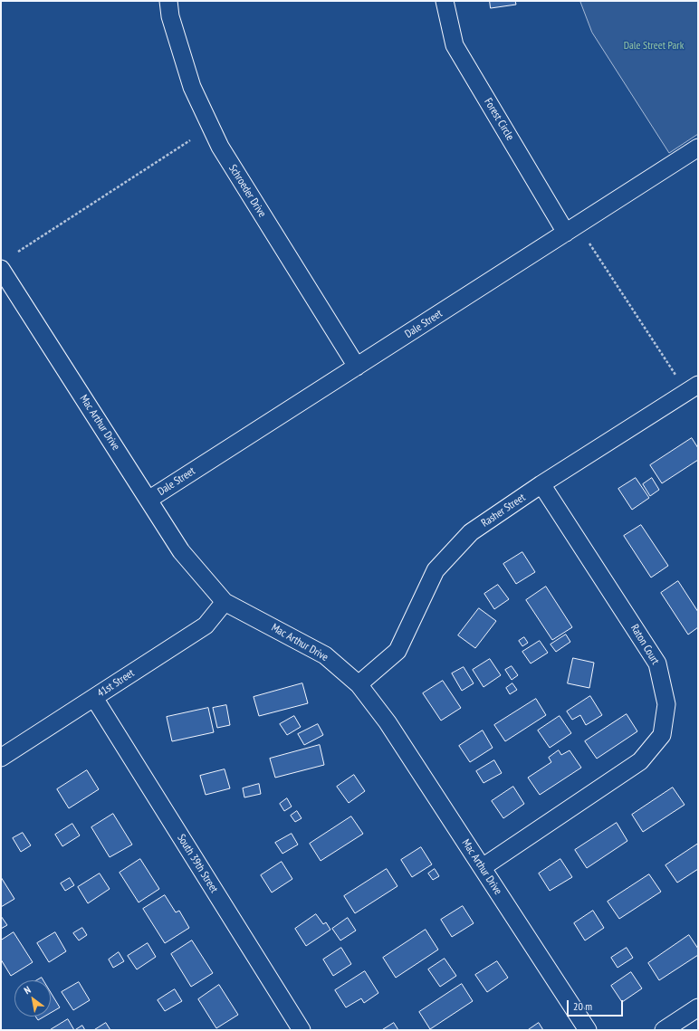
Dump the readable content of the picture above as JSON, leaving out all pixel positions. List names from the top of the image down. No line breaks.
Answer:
{"streets":{"street":["Forest Circle","Schroeder Drive","Dale Street","Mac Arthur Drive","Rasher Street","Raton Court","41st Street","South 39th Street"]},"crossings":[["Forest Circle","Dale Street"],["Schroeder Drive","Dale Street"],["Dale Street","Mac Arthur Drive"],["Mac Arthur Drive","Rasher Street"],["Mac Arthur Drive","Raton Court"],["Mac Arthur Drive","41st Street"],["Rasher Street","Raton Court"],["41st Street","South 39th Street"]],"parks":["Dale Street Park"],"scale_bar":"20 m","north":"top left"}
